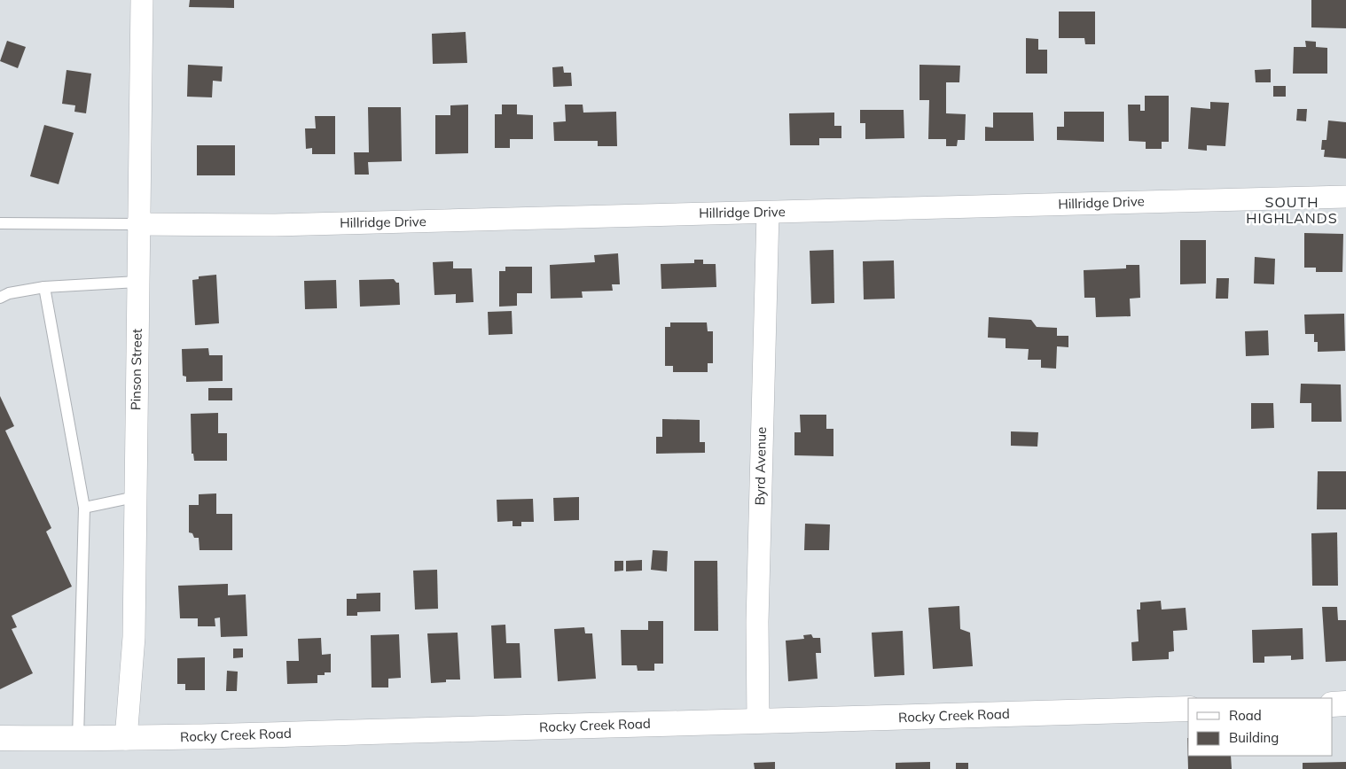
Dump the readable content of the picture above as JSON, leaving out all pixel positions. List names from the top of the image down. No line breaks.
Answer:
{"streets":{"street":["Hillridge Drive","Pinson Street","Byrd Avenue","Rocky Creek Road"]},"crossings":[["Hillridge Drive","Pinson Street"],["Hillridge Drive","Byrd Avenue"],["Pinson Street","Rocky Creek Road"],["Byrd Avenue","Rocky Creek Road"]],"districts":["SOUTH HIGHLANDS"],"legend":["Road","Building"]}
